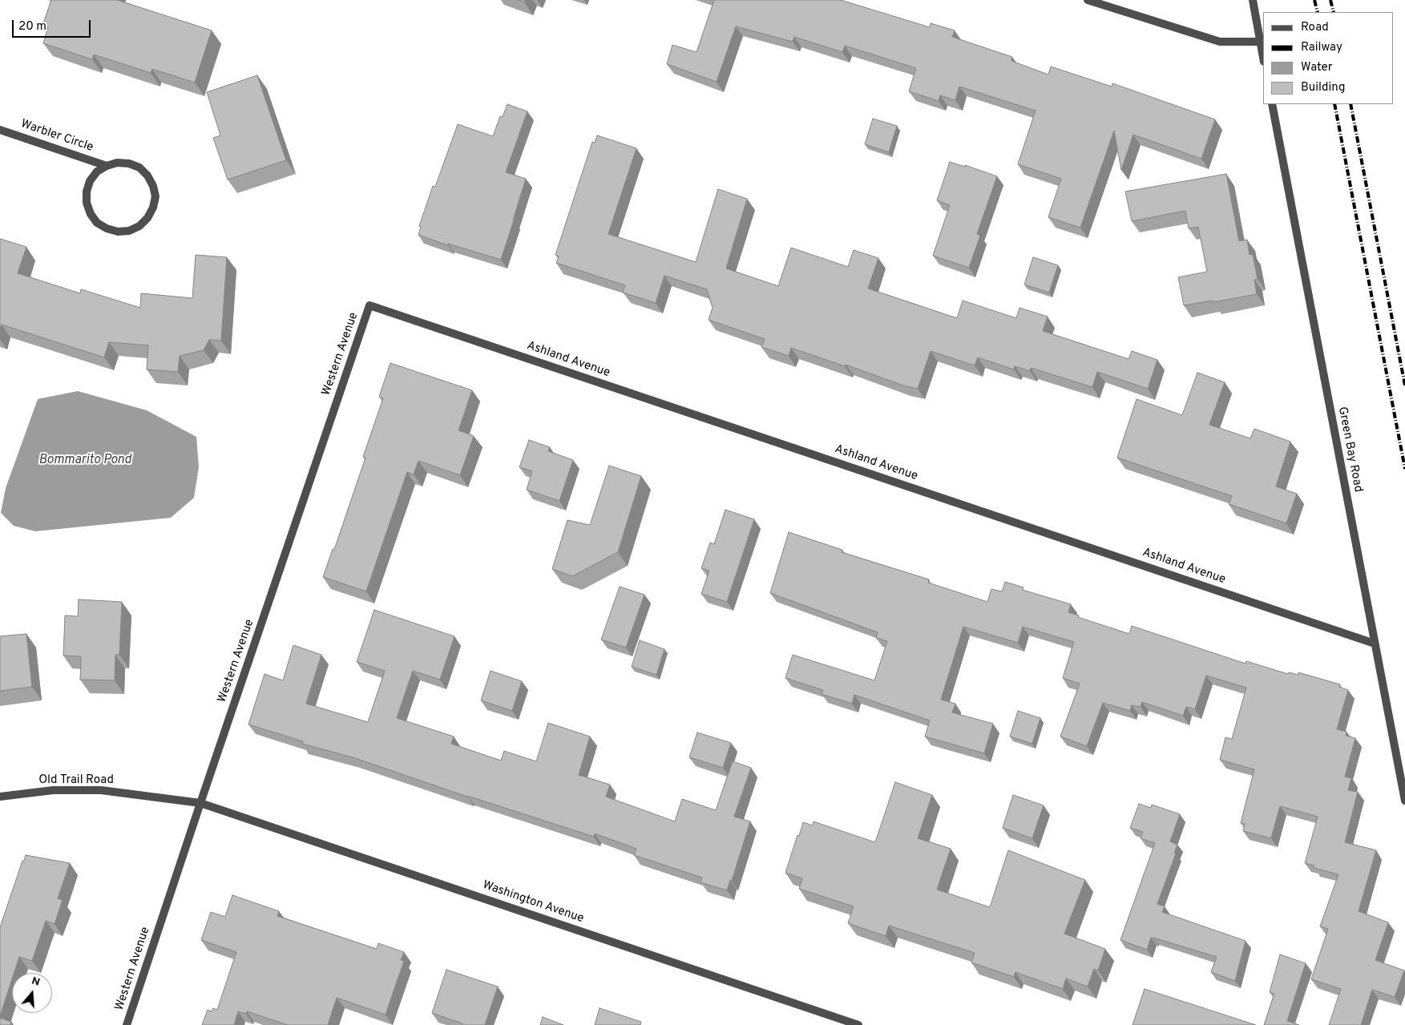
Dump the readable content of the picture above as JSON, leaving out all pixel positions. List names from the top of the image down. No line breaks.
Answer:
{"streets":{"street":["Warbler Circle","Western Avenue","Ashland Avenue","Green Bay Road","Old Trail Road","Washington Avenue"]},"crossings":[["Western Avenue","Ashland Avenue"],["Western Avenue","Old Trail Road"],["Western Avenue","Washington Avenue"],["Ashland Avenue","Green Bay Road"],["Old Trail Road","Washington Avenue"]],"water":["Bommarito Pond"],"legend":["Road","Railway","Water","Building"],"scale_bar":"20 m","north":"top"}
